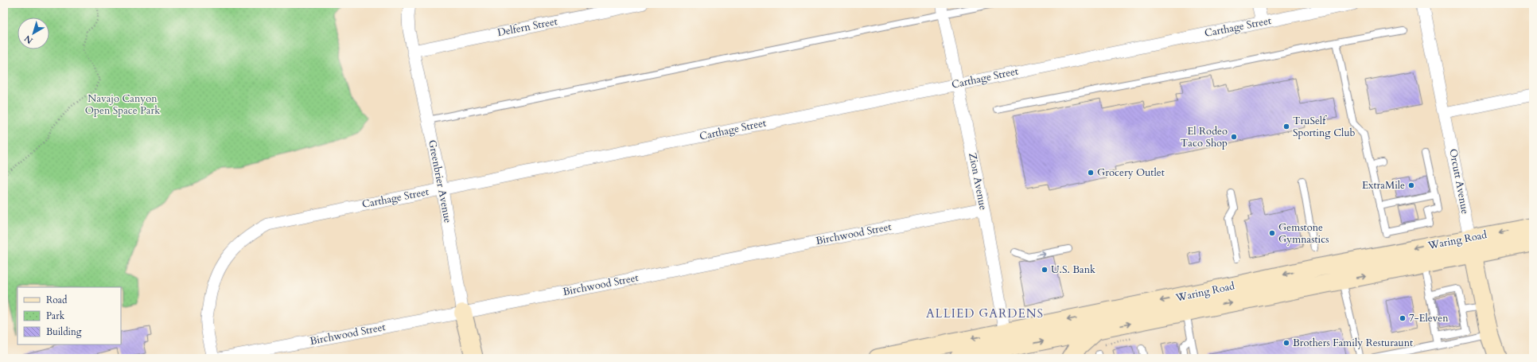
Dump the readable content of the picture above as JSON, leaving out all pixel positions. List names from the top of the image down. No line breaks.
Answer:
{"streets":{"main road":["Greenbrier Avenue","Orcutt Avenue","Waring Road"],"street":["Delfern Street","Carthage Street","Zion Avenue","Birchwood Street"]},"crossings":[["Delfern Street","Greenbrier Avenue"],["Carthage Street","Greenbrier Avenue"],["Carthage Street","Zion Avenue"],["Greenbrier Avenue","Birchwood Street"],["Zion Avenue","Birchwood Street"],["Zion Avenue","Waring Road"],["Orcutt Avenue","Waring Road"]],"districts":["ALLIED GARDENS"],"parks":["Navajo Canyon Open Space Park"],"places":["TruSelf Sporting Club","El Rodeo Taco Shop","Grocery Outlet","ExtraMile","Gemstone Gymnastics","U.S. Bank","7-Eleven","Brothers Family Resturaunt"],"legend":["Road","Park","Building"],"north":"bottom left"}
